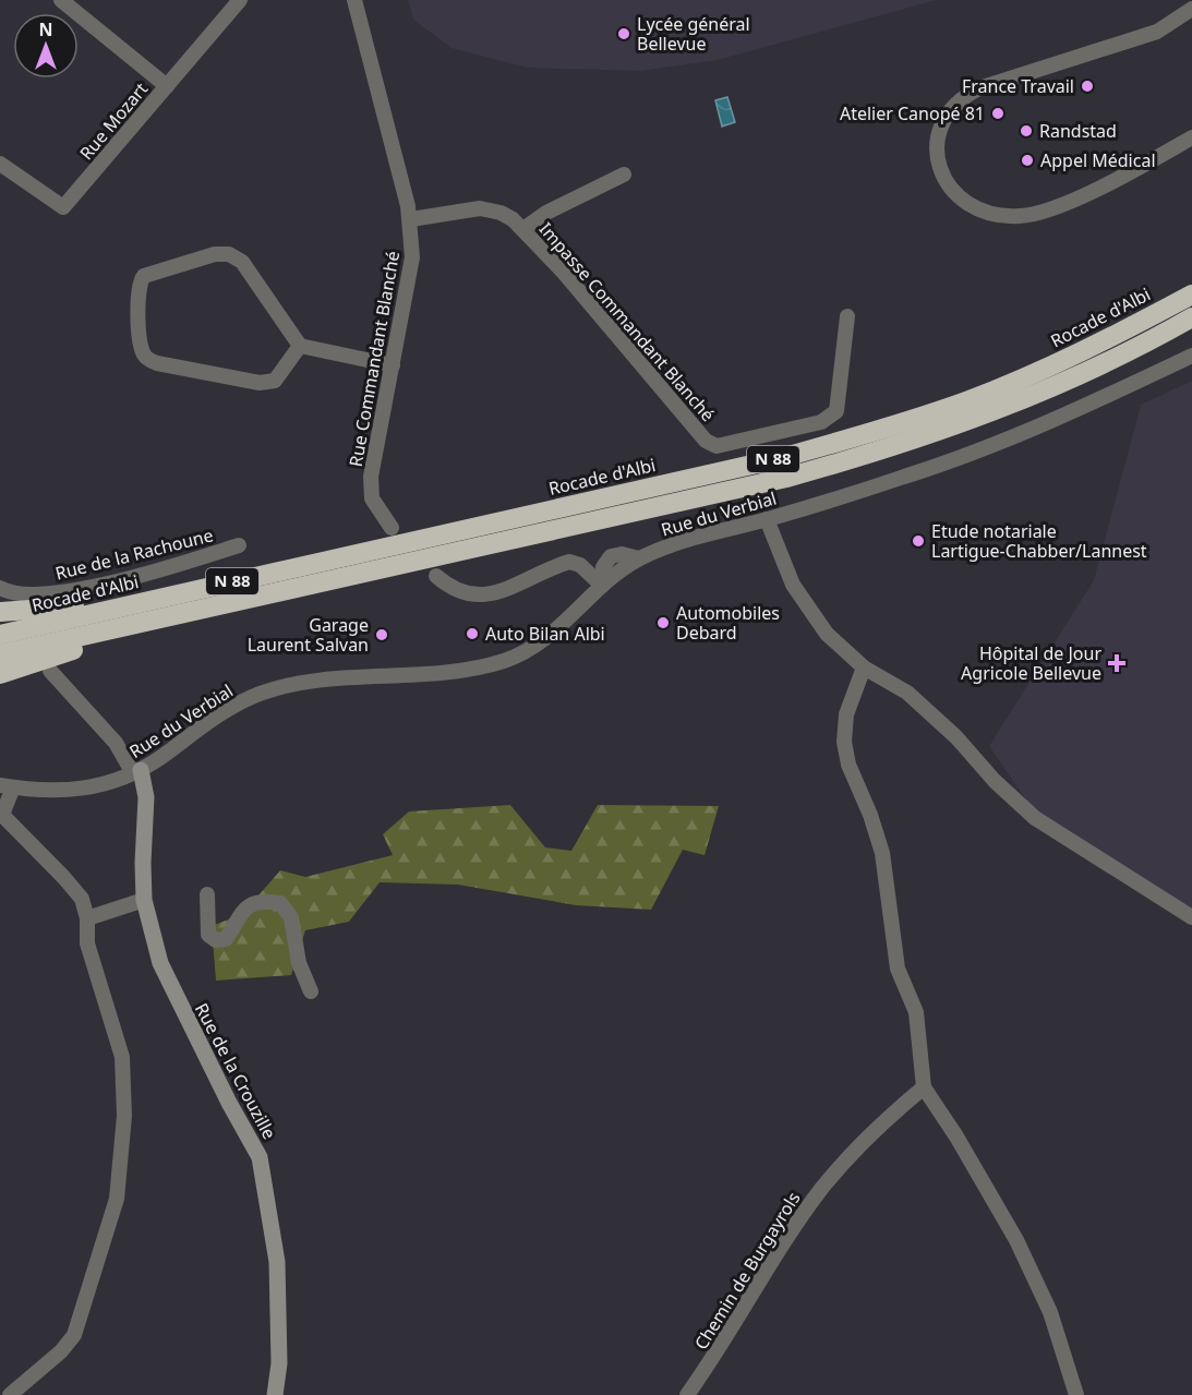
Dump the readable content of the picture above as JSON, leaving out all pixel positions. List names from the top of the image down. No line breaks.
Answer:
{"streets":{"highway":["Rocade d'Albi","N 88"],"street":["Rue Mozart","Impasse Commandant Blanché","Rue Commandant Blanché","Rue du Verbial","Rue de la Rachoune","Rue de la Crouzille","Chemin de Burgayrols"]},"crossings":[["Impasse Commandant Blanché","Rue Commandant Blanché"],["Rue du Verbial","Rue de la Crouzille"]],"places":{"other":["Lycée général Bellevue","France Travail","Atelier Canopé 81","Randstad","Appel Médical","Etude notariale Lartigue-Chabber/Lannest","Automobiles Debard","Auto Bilan Albi","Garage Laurent Salvan"],"health":["Hôpital de Jour Agricole Bellevue"]},"north":"top"}
